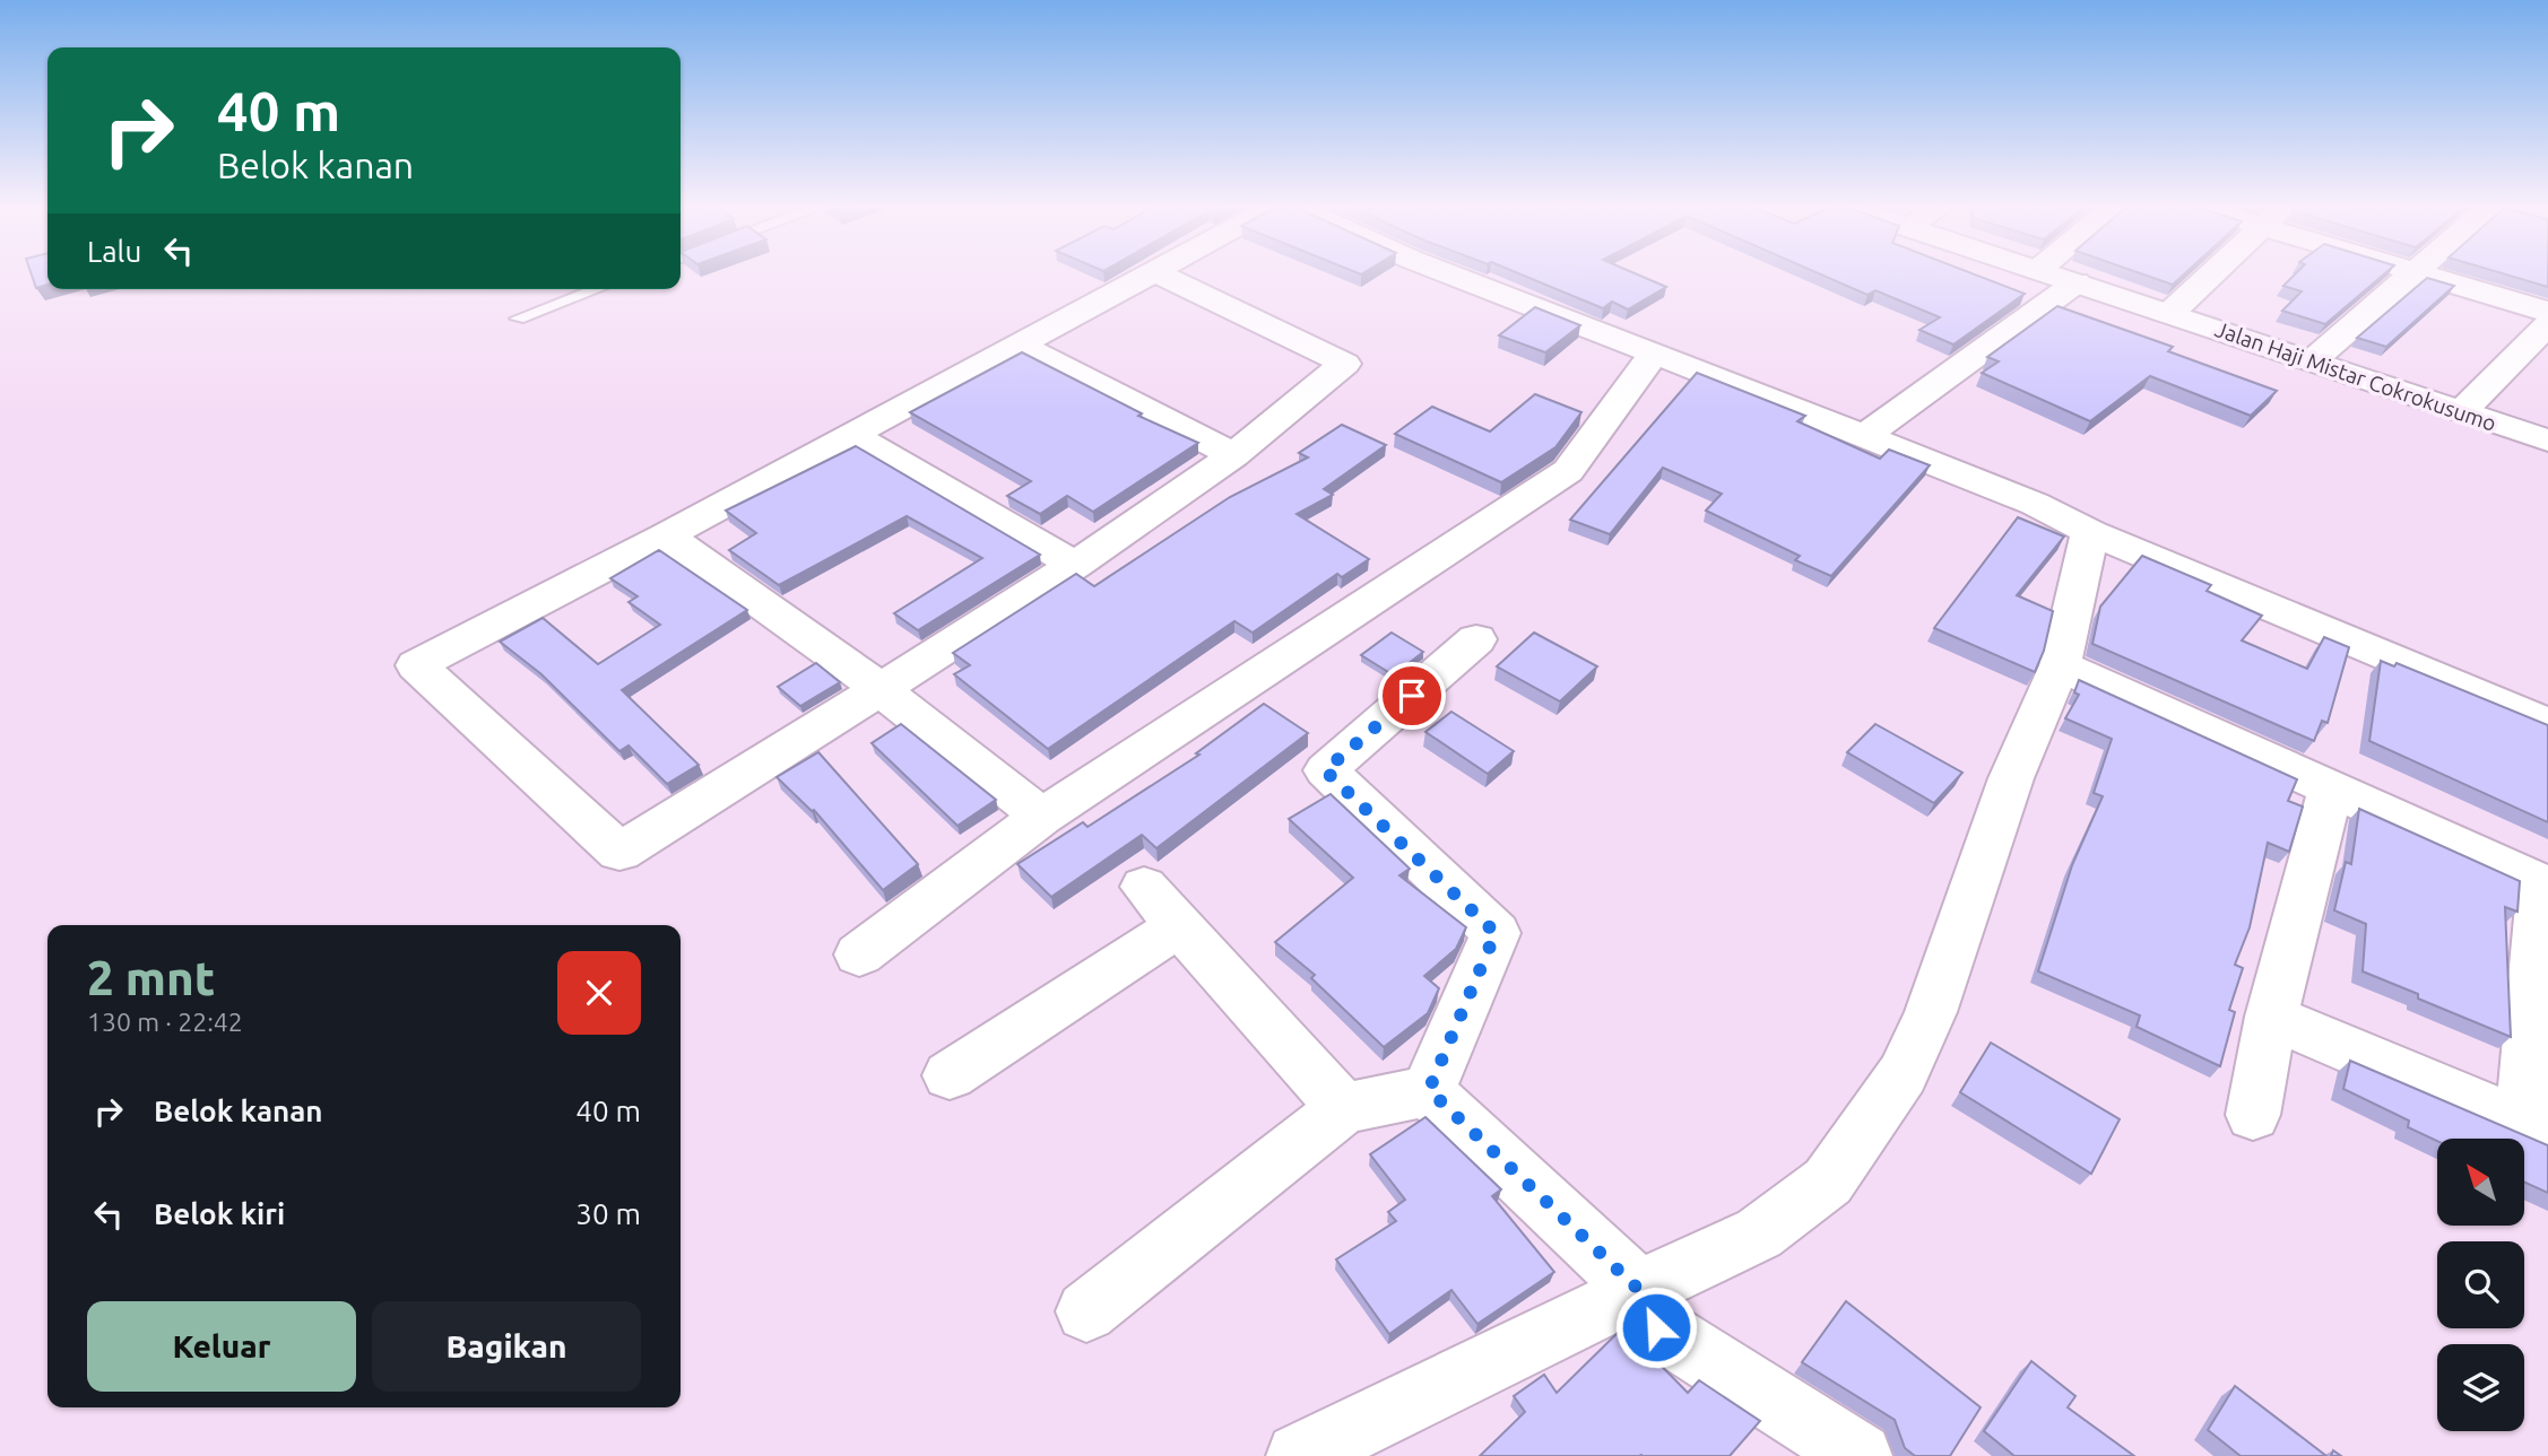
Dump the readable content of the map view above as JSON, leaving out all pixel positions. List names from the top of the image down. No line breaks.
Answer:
{"streets":{"street":["Jalan Haji Mistar Cokrokusumo"]},"north":"top left","page":{"turn":["40 m","Belok kanan"],"then":"Lalu","heading":["2 mnt","130 m · 22:42"],"list":[{"name":"Belok kanan","value":"40 m"},{"name":"Belok kiri","value":"30 m"}],"buttons":["Keluar","Bagikan"]}}
